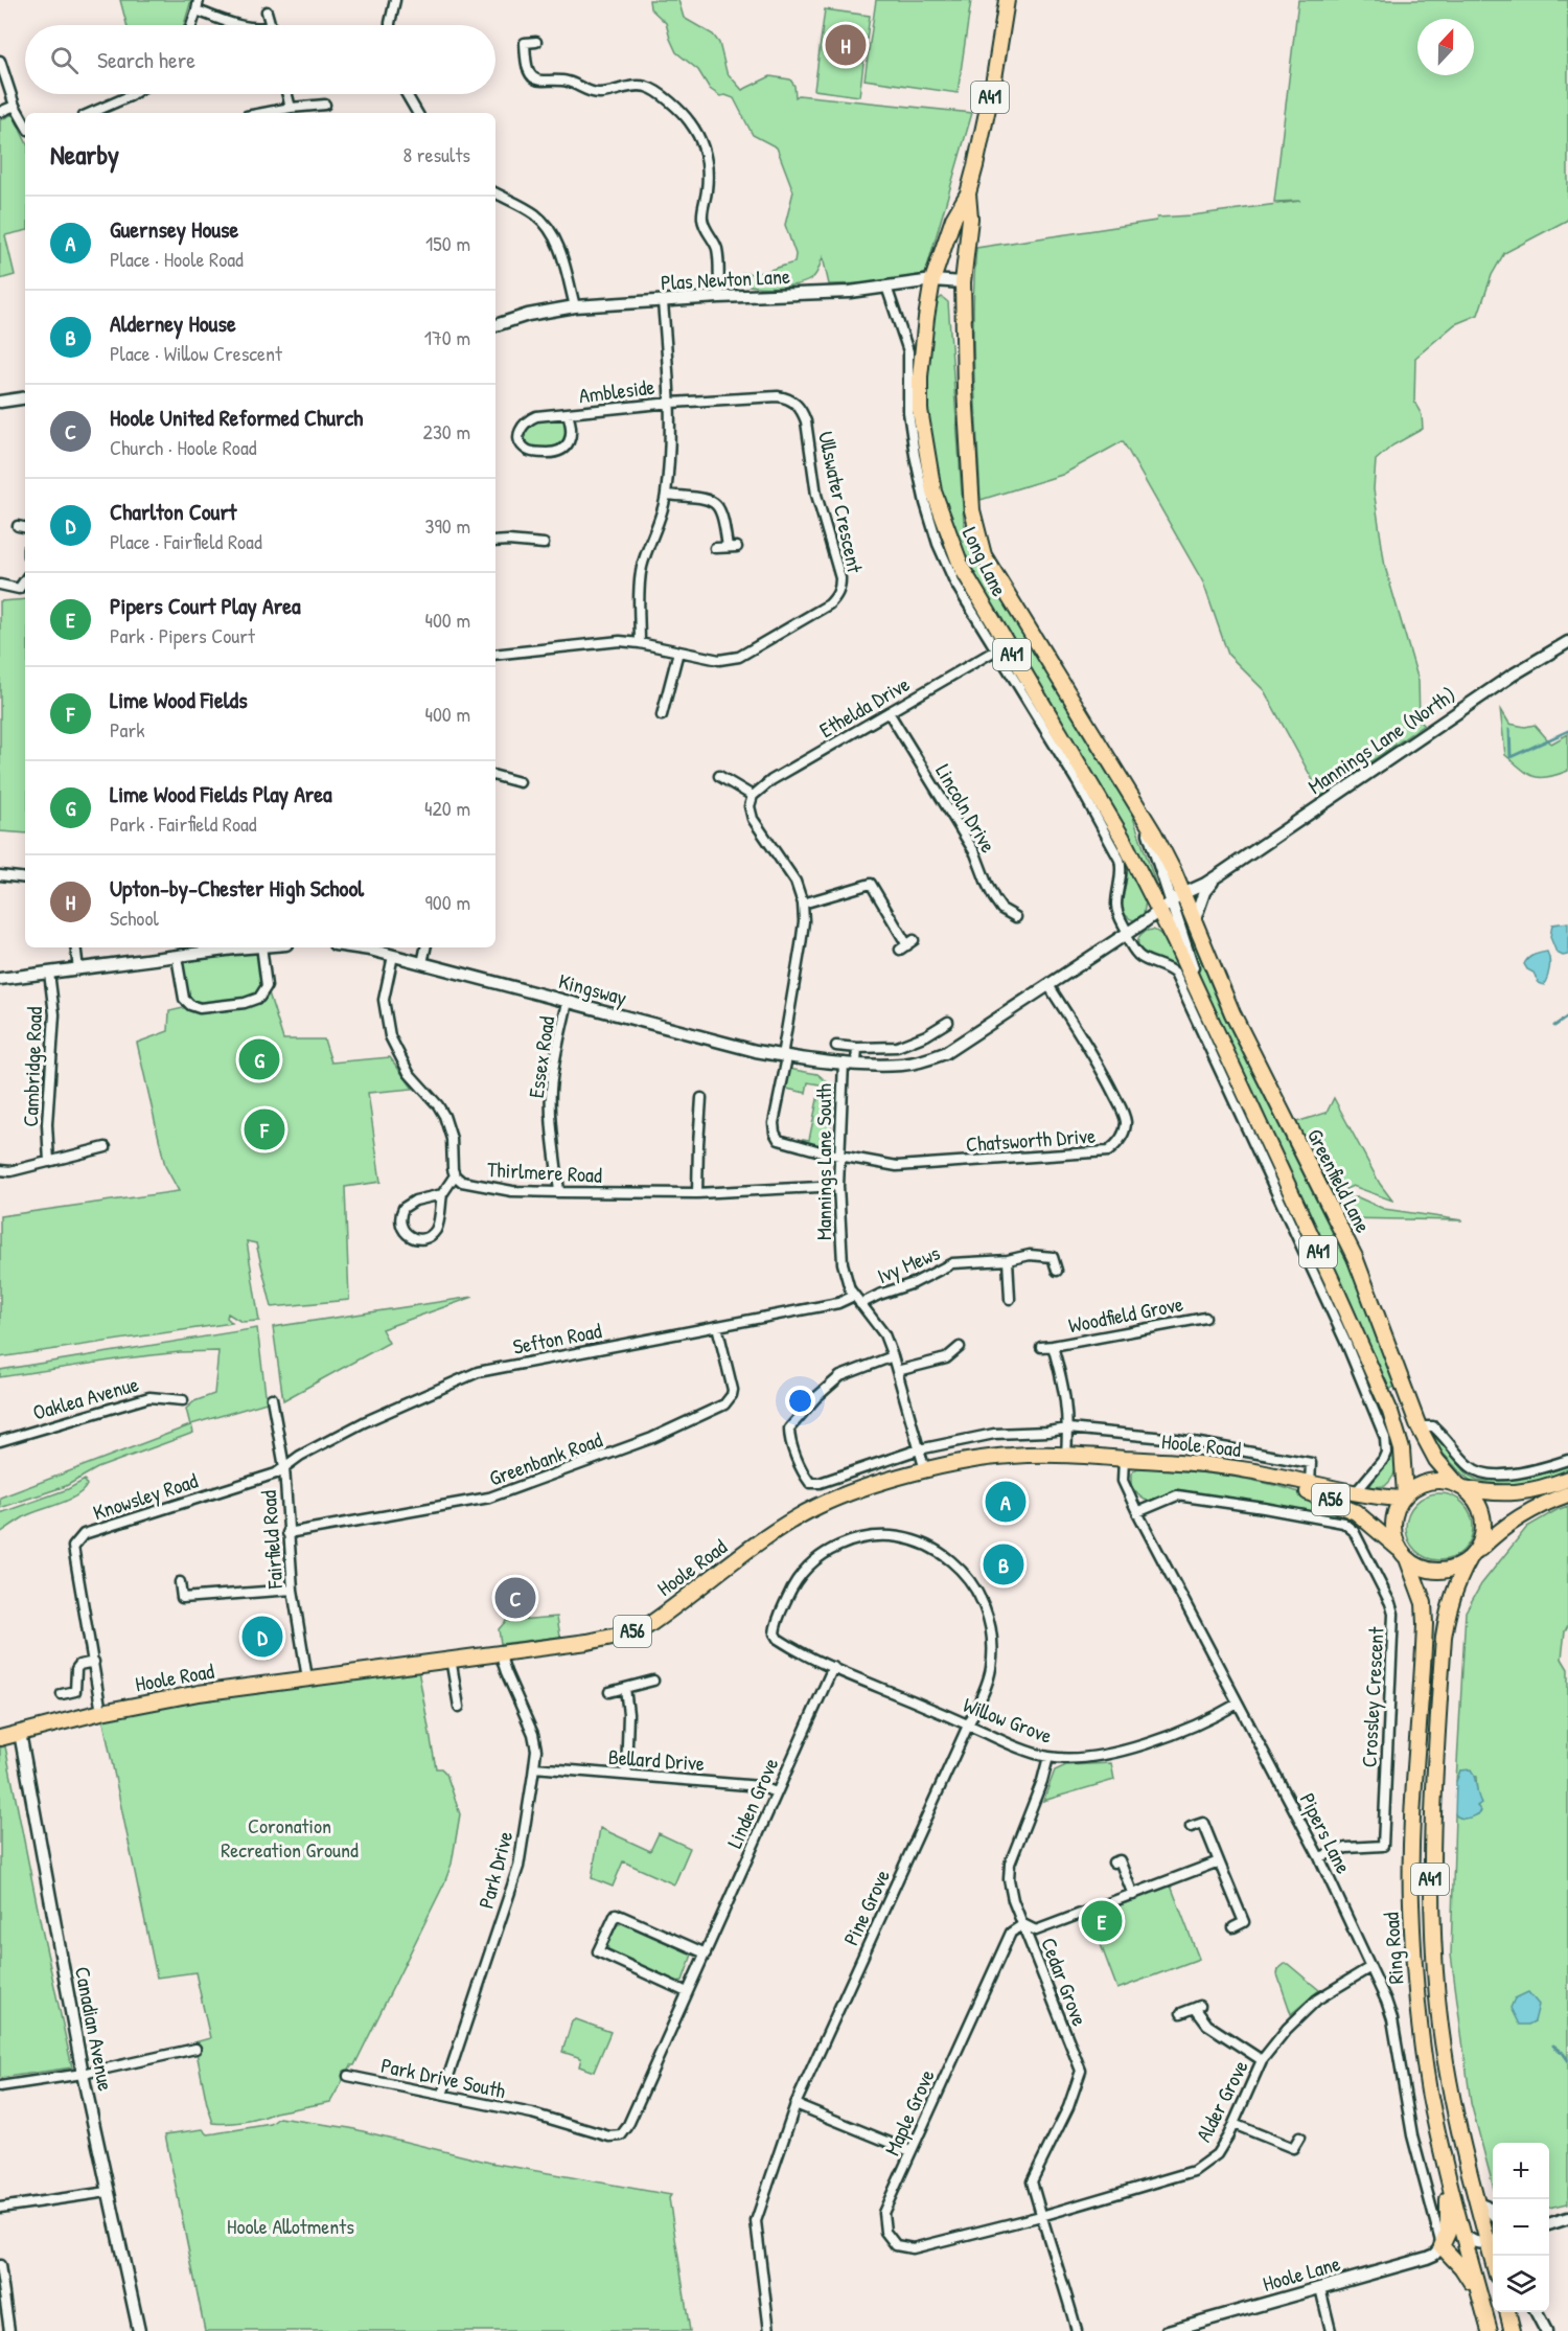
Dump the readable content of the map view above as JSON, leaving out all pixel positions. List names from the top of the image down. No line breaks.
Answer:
{"streets":{"highway":["A41","Long Lane","Greenfield Lane","Hoole Road","A56","Ring Road"],"street":["Plas Newton Lane","Ambleside","Ullswater Crescent","Ethelda Drive","Mannings Lane (North)","Lincoln Drive","Kingsway","Essex Road","Cambridge Road","Chatsworth Drive","Mannings Lane South","Thirlmere Road","Ivy Mews","Woodfield Grove","Sefton Road","Oaklea Avenue","Greenbank Road","Knowsley Road","Fairfield Road","Crossley Crescent","Willow Grove","Bellard Drive","Linden Grove","Pipers Lane","Park Drive","Pine Grove","Cedar Grove","Canadian Avenue","Park Drive South","Alder Grove","Maple Grove","Hoole Lane"]},"crossings":[["A41","Long Lane"],["A41","Mannings Lane (North)"],["A41","Mannings Lane South"],["A41","Greenfield Lane"],["A41","Hoole Road"],["A41","Ring Road"],["Plas Newton Lane","Long Lane"],["Ambleside","Ullswater Crescent"],["Long Lane","Ethelda Drive"],["Long Lane","Mannings Lane (North)"],["Long Lane","Mannings Lane South"],["Long Lane","Greenfield Lane"],["Ethelda Drive","Lincoln Drive"],["Mannings Lane (North)","Mannings Lane South"],["Mannings Lane (North)","Greenfield Lane"],["Kingsway","Essex Road"],["Kingsway","Chatsworth Drive"],["Kingsway","Mannings Lane South"],["Essex Road","Thirlmere Road"],["Chatsworth Drive","Mannings Lane South"],["Mannings Lane South","Thirlmere Road"],["Mannings Lane South","Ivy Mews"],["Mannings Lane South","Sefton Road"],["Mannings Lane South","Hoole Road"],["Greenfield Lane","Hoole Road"],["Greenfield Lane","Ring Road"],["Woodfield Grove","Hoole Road"],["Sefton Road","Greenbank Road"],["Sefton Road","Knowsley Road"],["Sefton Road","Fairfield Road"],["Hoole Road","Knowsley Road"],["Hoole Road","Fairfield Road"],["Hoole Road","Pipers Lane"],["Hoole Road","Park Drive"],["Hoole Road","Ring Road"],["Hoole Road","Canadian Avenue"],["Greenbank Road","Fairfield Road"],["Knowsley Road","Fairfield Road"],["Crossley Crescent","Pipers Lane"],["Willow Grove","Linden Grove"],["Willow Grove","Pipers Lane"],["Willow Grove","Pine Grove"],["Willow Grove","Cedar Grove"],["Bellard Drive","Linden Grove"],["Bellard Drive","Park Drive"],["Linden Grove","Park Drive South"],["Pipers Lane","Alder Grove"],["Pipers Lane","Hoole Lane"],["Park Drive","Park Drive South"],["Cedar Grove","Alder Grove"],["Cedar Grove","Maple Grove"],["Alder Grove","Maple Grove"]],"parks":["Coronation Recreation Ground","Hoole Allotments"],"north":"top","page":{"pins":["H","G","F","A","B","C","D","E"],"search":"Search here","heading":["Nearby","8 results"],"list":[{"mark":"A","name":"Guernsey House","note":"Place · Hoole Road","value":"150 m"},{"mark":"B","name":"Alderney House","note":"Place · Willow Crescent","value":"170 m"},{"mark":"C","name":"Hoole United Reformed Church","note":"Church · Hoole Road","value":"230 m"},{"mark":"D","name":"Charlton Court","note":"Place · Fairfield Road","value":"390 m"},{"mark":"E","name":"Pipers Court Play Area","note":"Park · Pipers Court","value":"400 m"},{"mark":"F","name":"Lime Wood Fields","note":"Park","value":"400 m"},{"mark":"G","name":"Lime Wood Fields Play Area","note":"Park · Fairfield Road","value":"420 m"},{"mark":"H","name":"Upton-by-Chester High School","note":"School","value":"900 m"}],"map_buttons":["+","−"]}}
